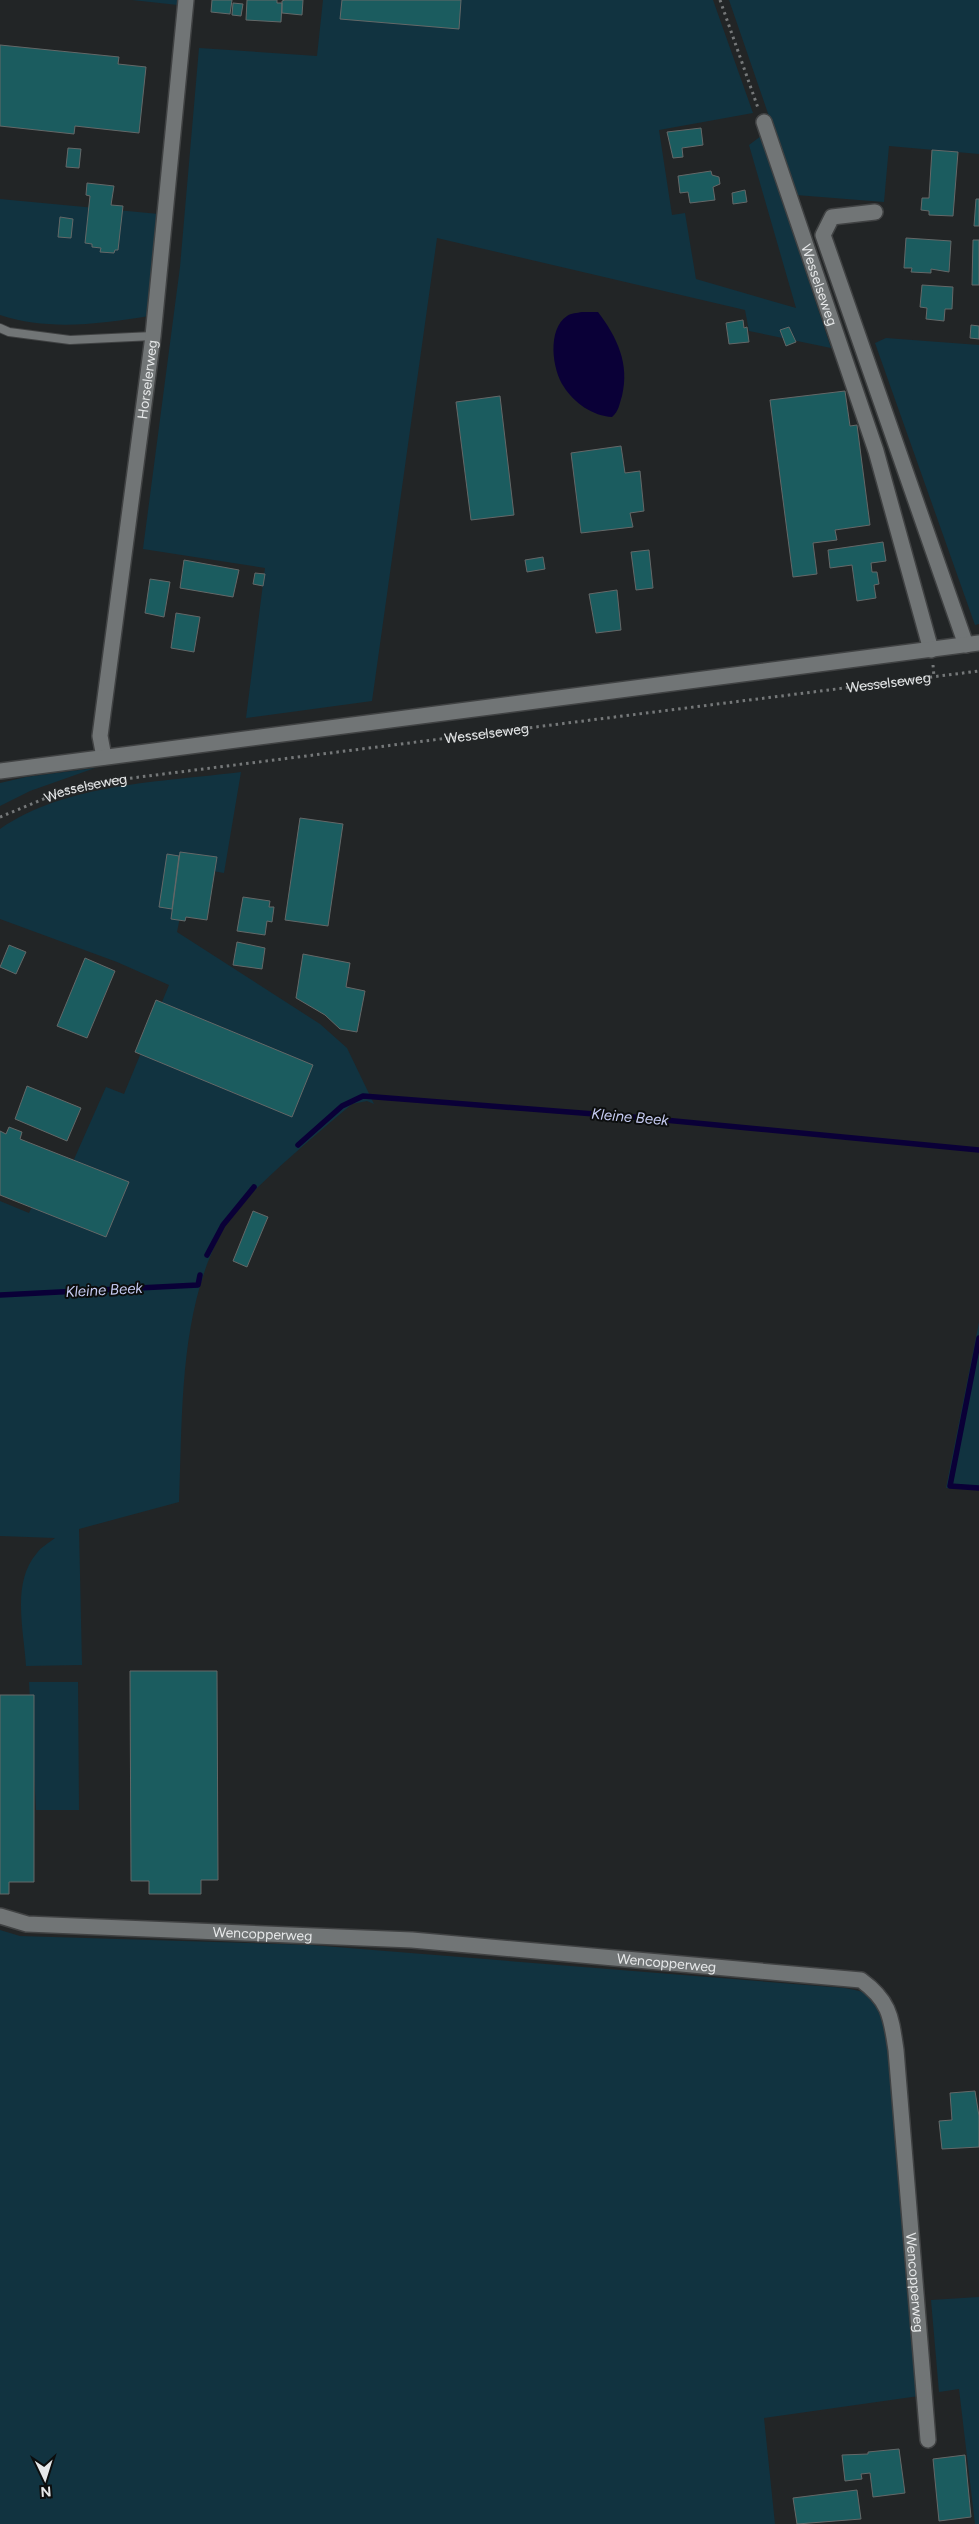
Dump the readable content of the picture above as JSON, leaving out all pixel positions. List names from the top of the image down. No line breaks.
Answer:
{"streets":{"street":["Wesselseweg","Horselerweg","Wencopperweg"]},"crossings":[["Wesselseweg","Horselerweg"]],"water":["Kleine Beek"],"north":"bottom"}
